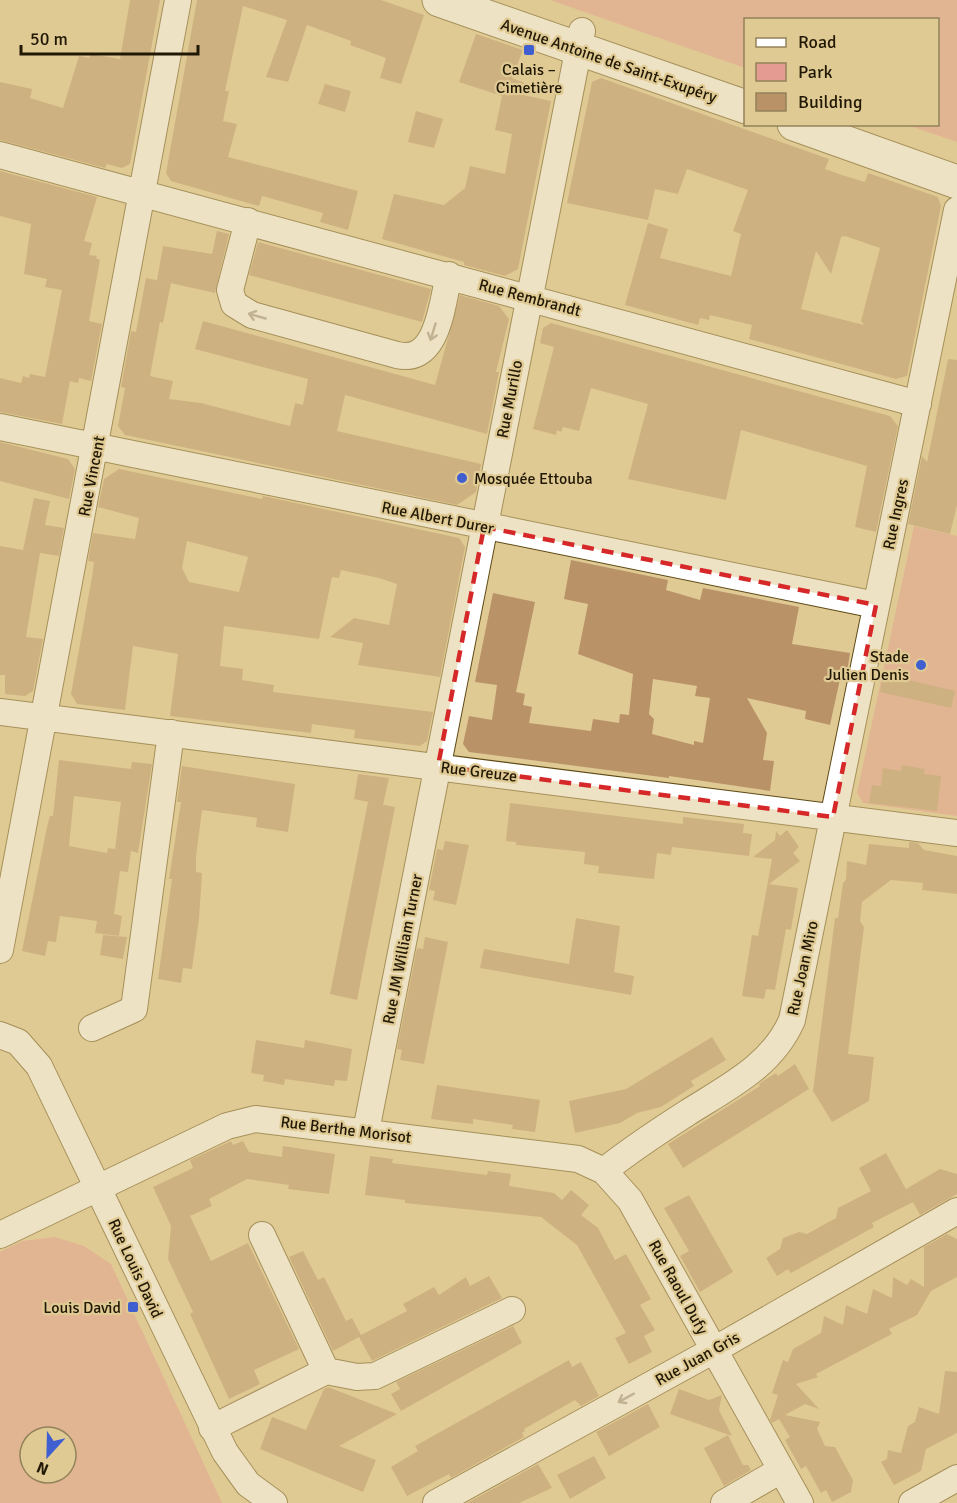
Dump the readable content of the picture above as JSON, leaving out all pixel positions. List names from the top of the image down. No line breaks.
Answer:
{"streets":{"main road":["Avenue Antoine de Saint-Exupéry"],"street":["Rue Rembrandt","Rue Murillo","Rue Vincent","Rue Ingres","Rue Albert Durer","Rue Greuze","Rue JM William Turner","Rue Joan Miro","Rue Berthe Morisot","Rue Louis David","Rue Raoul Dufy","Rue Juan Gris"]},"crossings":[["Avenue Antoine de Saint-Exupéry","Rue Murillo"],["Rue Rembrandt","Rue Murillo"],["Rue Rembrandt","Rue Vincent"],["Rue Rembrandt","Rue Ingres"],["Rue Murillo","Rue Albert Durer"],["Rue Murillo","Rue Greuze"],["Rue Murillo","Rue JM William Turner"],["Rue Vincent","Rue Albert Durer"],["Rue Vincent","Rue Greuze"],["Rue Ingres","Rue Albert Durer"],["Rue Ingres","Rue Greuze"],["Rue Ingres","Rue Joan Miro"],["Rue Greuze","Rue JM William Turner"],["Rue Greuze","Rue Joan Miro"],["Rue JM William Turner","Rue Berthe Morisot"],["Rue Joan Miro","Rue Berthe Morisot"],["Rue Joan Miro","Rue Raoul Dufy"],["Rue Berthe Morisot","Rue Louis David"],["Rue Berthe Morisot","Rue Raoul Dufy"],["Rue Raoul Dufy","Rue Juan Gris"]],"places":{"transit":["Calais – Cimetière","Louis David"],"other":["Mosquée Ettouba","Stade Julien Denis"]},"legend":["Road","Park","Building"],"scale_bar":"50 m","north":"bottom"}
